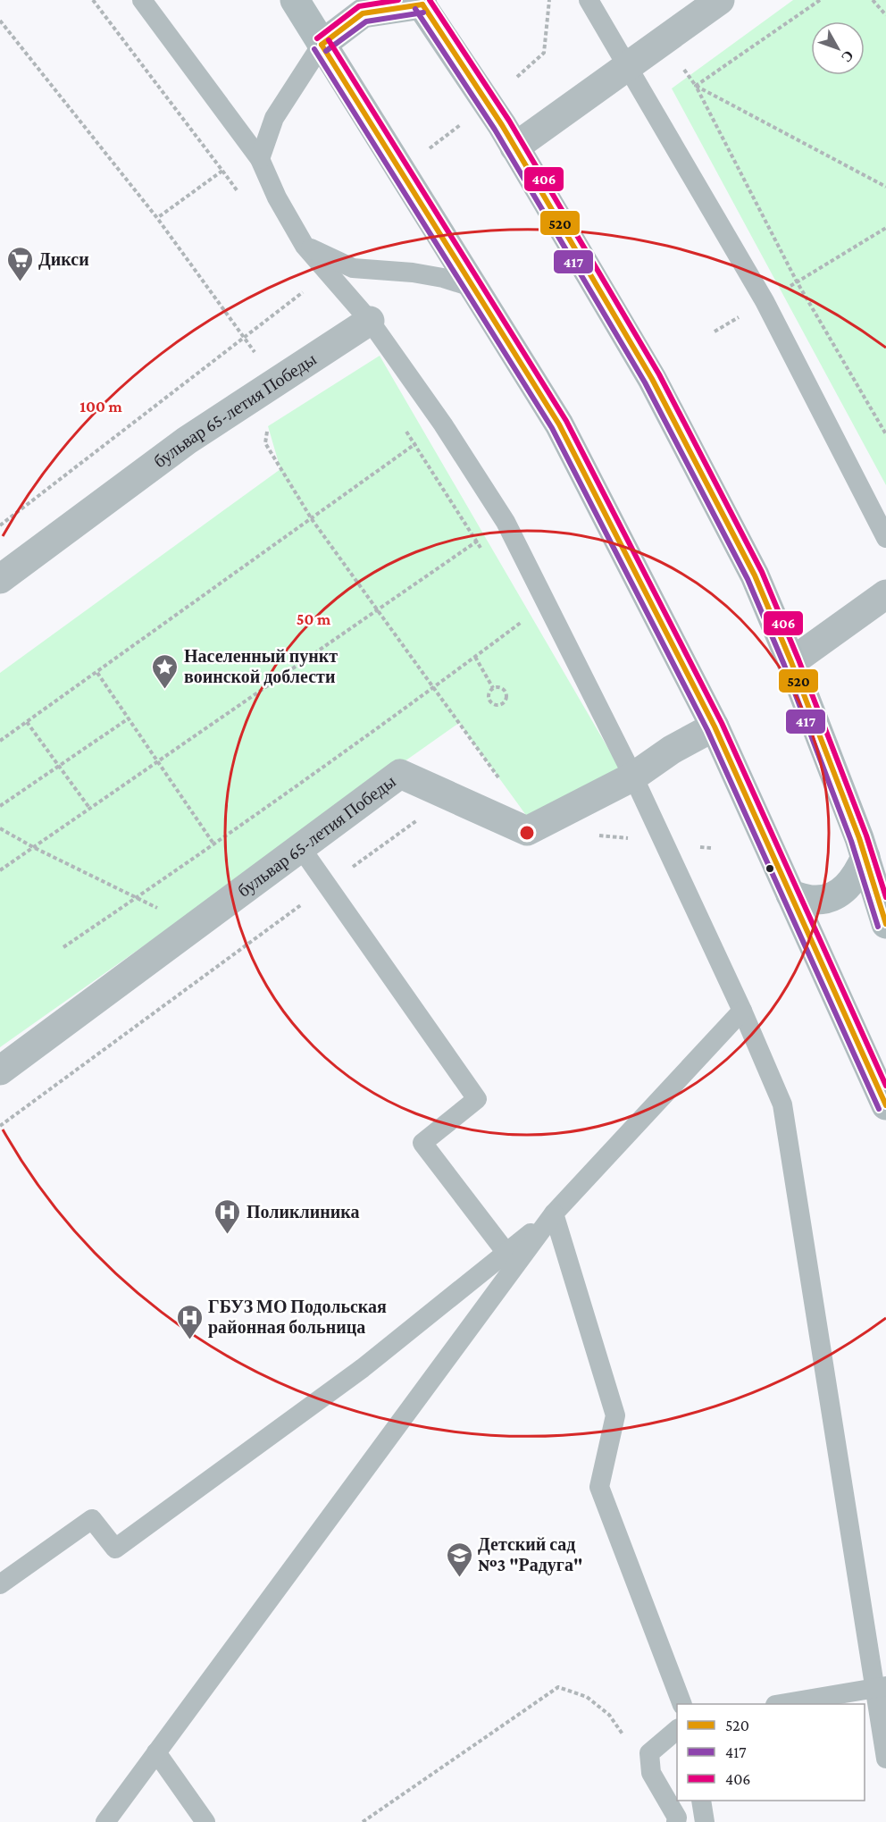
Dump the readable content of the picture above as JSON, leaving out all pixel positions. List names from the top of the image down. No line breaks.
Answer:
{"streets":{"street":["бульвар 65-летия Победы"]},"places":{"supermarket":["Дикси"],"place":["Населенный пункт воинской доблести"],"hospital":["Поликлиника","ГБУЗ МО Подольская районная больница"],"school or university":["Детский сад №3 \"Радуга\""]},"lines":["transit line 406","transit line 520","transit line 417"],"legend":["520","417","406"],"north":"bottom right","rings":["100 m","50 m"]}
